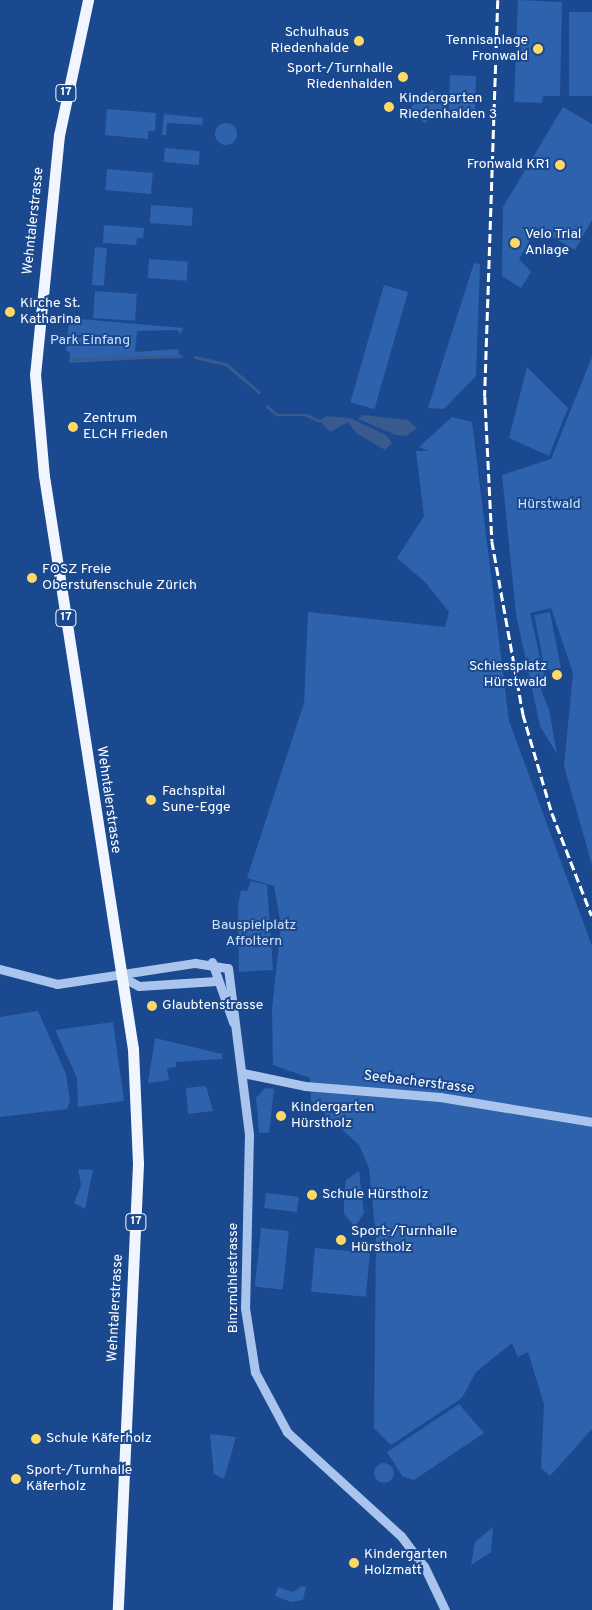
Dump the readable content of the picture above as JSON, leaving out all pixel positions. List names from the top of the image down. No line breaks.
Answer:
{"streets":{"main road":["17","Wehntalerstrasse"],"street":["Seebacherstrasse","Binzmühlestrasse"]},"crossings":[["Seebacherstrasse","Binzmühlestrasse"]],"parks":["Park Einfang","Hürstwald","Bauspielplatz Affoltern"],"places":["Schulhaus Riedenhalde","Tennisanlage Fronwald","Sport-/Turnhalle Riedenhalden","Kindergarten Riedenhalden 3","Fronwald KR1","Velo Trial Anlage","Kirche St. Katharina","Zentrum ELCH Frieden","FOSZ Freie Oberstufenschule Zürich","Schiessplatz Hürstwald","Fachspital Sune-Egge","Glaubtenstrasse","Kindergarten Hürstholz","Schule Hürstholz","Sport-/Turnhalle Hürstholz","Schule Käferholz","Sport-/Turnhalle Käferholz","Kindergarten Holzmatt"]}
